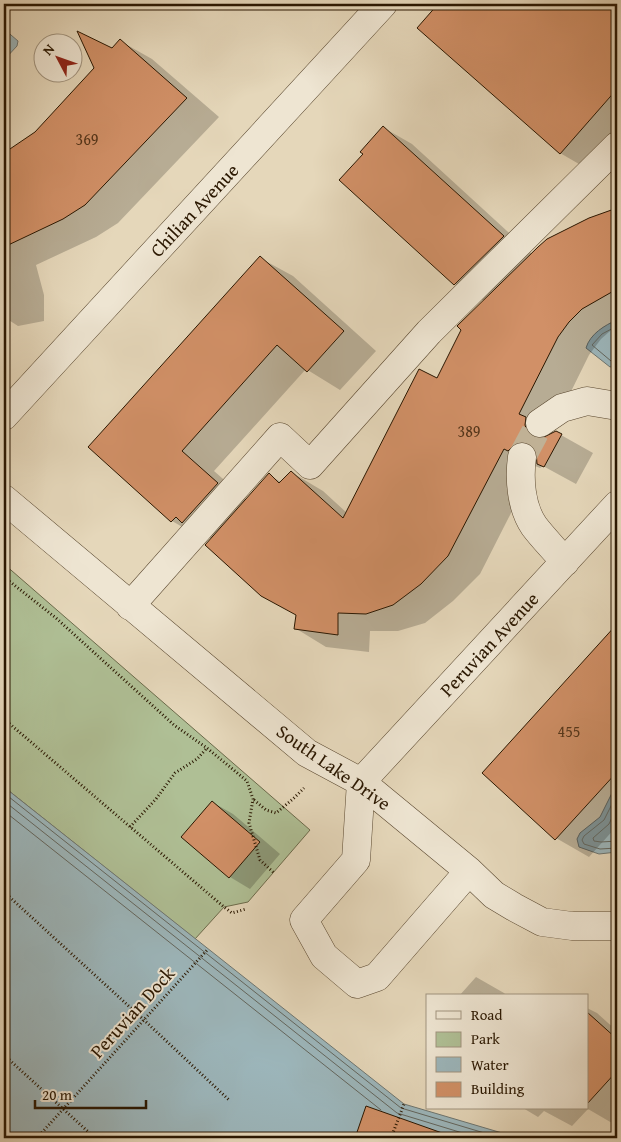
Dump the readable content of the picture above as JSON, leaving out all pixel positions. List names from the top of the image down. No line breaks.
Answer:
{"streets":{"street":["Chilian Avenue","Peruvian Avenue","South Lake Drive"],"path":["Peruvian Dock"]},"crossings":[["Peruvian Avenue","South Lake Drive"]],"house_numbers":["369","389","455"],"legend":["Road","Park","Water","Building"],"scale_bar":"20 m","north":"top left"}
